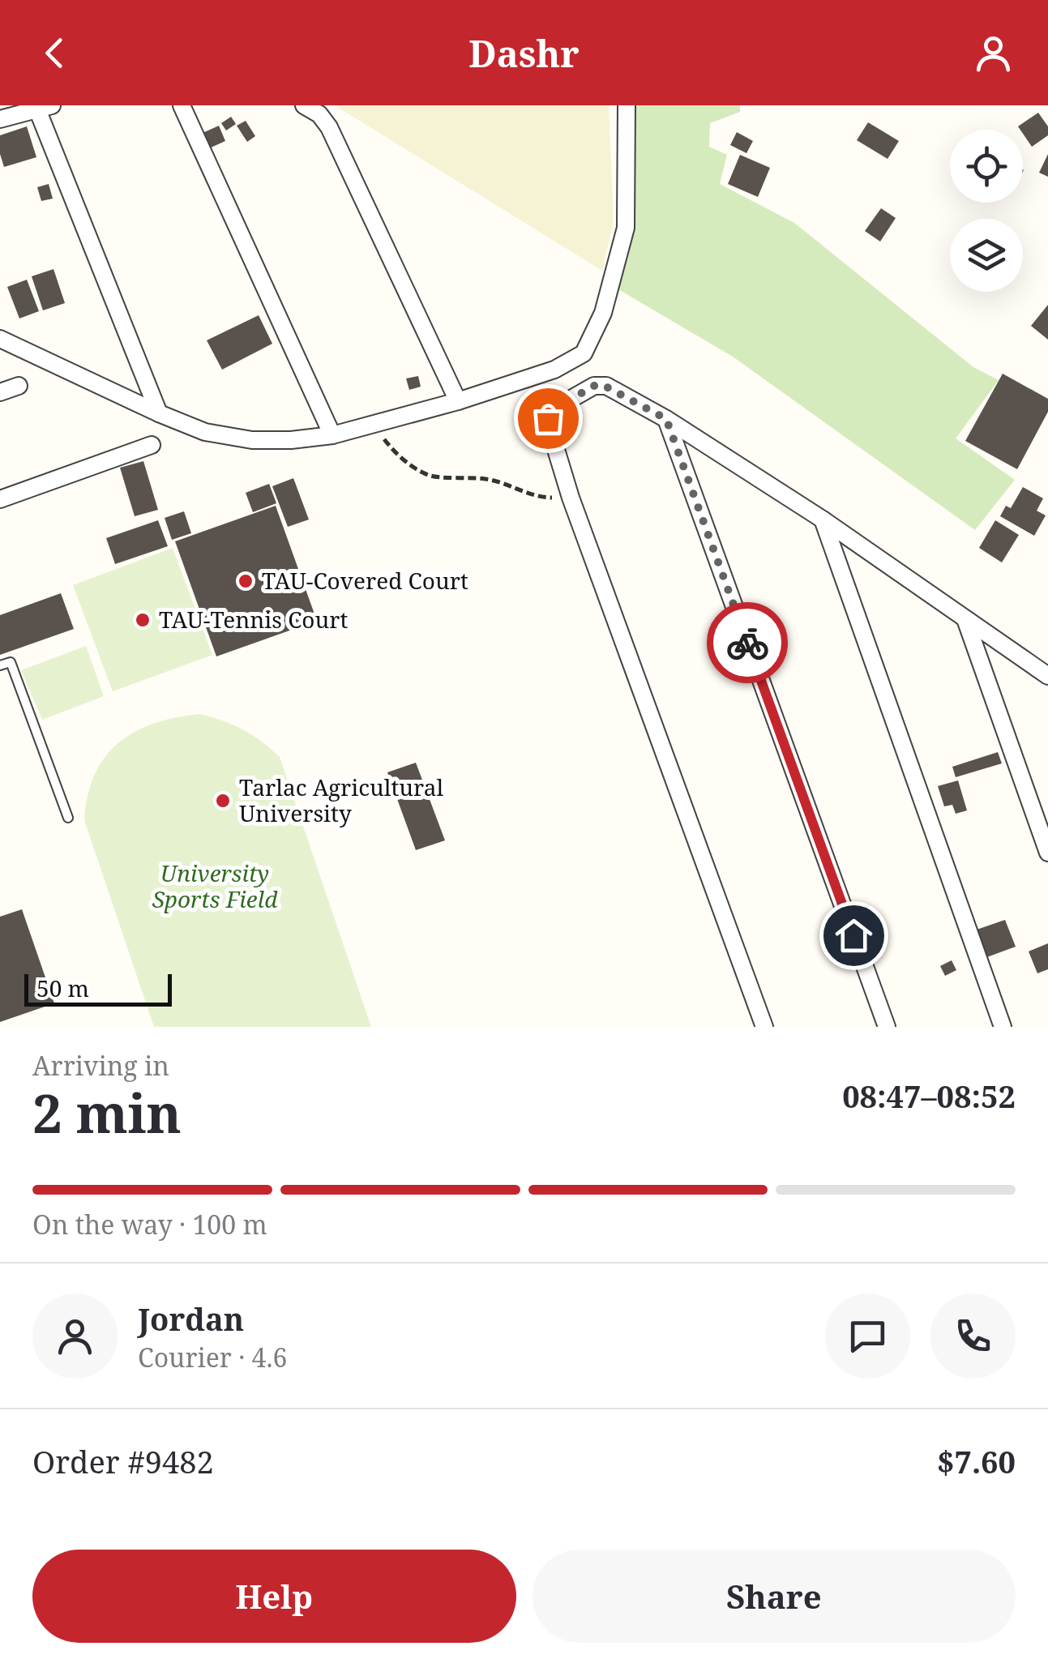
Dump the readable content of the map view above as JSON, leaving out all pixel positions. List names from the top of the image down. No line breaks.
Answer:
{"parks":["University Sports Field"],"places":["TAU-Covered Court","TAU-Tennis Court","Tarlac Agricultural University"],"scale_bar":"50 m","page":{"header":"Dashr","scale":"50 m","heading":["2 min","Arriving in","08:47–08:52"],"panel":["Jordan","Courier · 4.6","Order #9482","$7.60"],"bar":"On the way · 100 m","buttons":["Help","Share"]}}
